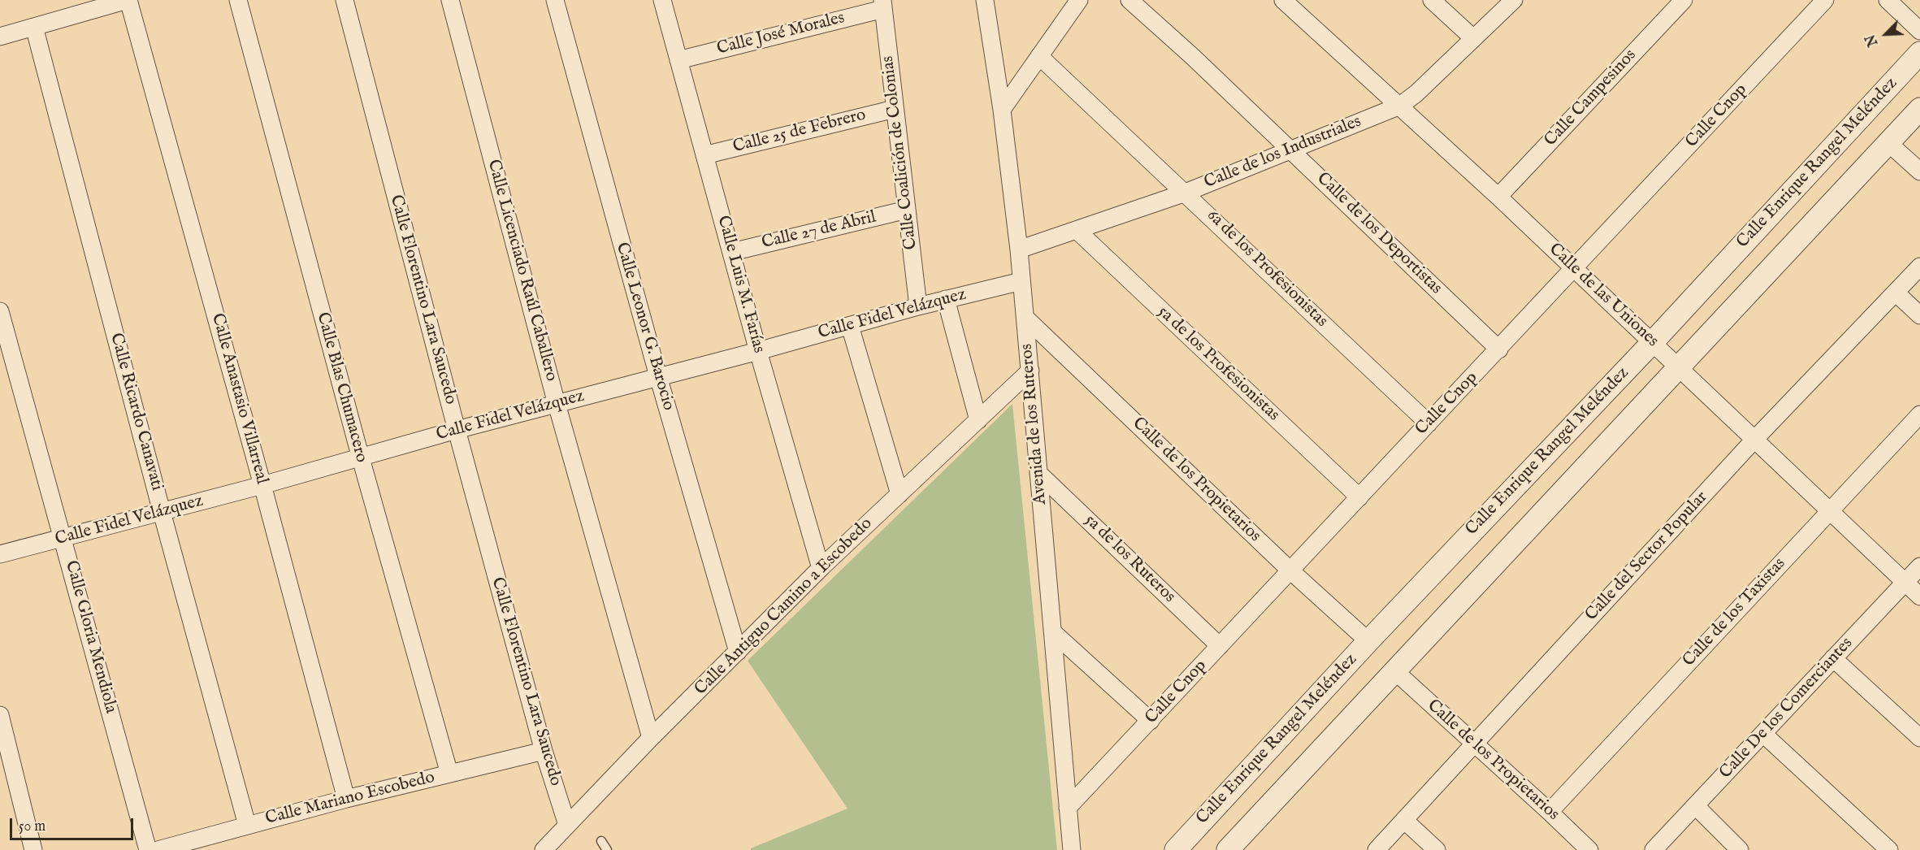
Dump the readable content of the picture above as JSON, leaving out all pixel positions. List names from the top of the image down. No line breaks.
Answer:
{"streets":{"street":["Calle José Morales","Calle Campesinos","Calle Cnop","Calle 25 de Febrero","Calle Coalición de Colonias","Calle de los Industriales","Calle Enrique Rangel Meléndez","Calle 27 de Abril","Calle de los Deportistas","6a de los Profesionistas","Calle Licenciado Raúl Caballero","Calle Luis M. Farías","Calle de las Uniones","Calle Florentino Lara Saucedo","Calle Fidel Velázquez","Calle Leonor G. Barocio","5a de los Profesionistas","Calle Blas Chumacero","Calle Anastasio Villarreal","Calle Ricardo Canavati","Avenida de los Ruteros","Calle de los Propietarios","Calle del Sector Popular","5a de los Ruteros","Calle Antiguo Camino a Escobedo","Calle de los Taxistas","Calle Gloria Mendiola","Calle De los Comerciantes","Calle Mariano Escobedo"]},"crossings":[["Calle José Morales","Calle Coalición de Colonias"],["Calle José Morales","Calle Luis M. Farías"],["Calle Campesinos","Calle de las Uniones"],["Calle Cnop","Calle de los Deportistas"],["Calle Cnop","6a de los Profesionistas"],["Calle Cnop","Calle de las Uniones"],["Calle Cnop","5a de los Profesionistas"],["Calle Cnop","Avenida de los Ruteros"],["Calle Cnop","Calle de los Propietarios"],["Calle Cnop","5a de los Ruteros"],["Calle 25 de Febrero","Calle Coalición de Colonias"],["Calle 25 de Febrero","Calle Luis M. Farías"],["Calle Coalición de Colonias","Calle 27 de Abril"],["Calle Coalición de Colonias","Calle Fidel Velázquez"],["Calle de los Industriales","Calle de los Deportistas"],["Calle de los Industriales","6a de los Profesionistas"],["Calle de los Industriales","Calle de las Uniones"],["Calle de los Industriales","5a de los Profesionistas"],["Calle de los Industriales","Avenida de los Ruteros"],["Calle Enrique Rangel Meléndez","Calle de las Uniones"],["Calle Enrique Rangel Meléndez","Calle de los Propietarios"],["Calle 27 de Abril","Calle Luis M. Farías"],["Calle Licenciado Raúl Caballero","Calle Fidel Velázquez"],["Calle Licenciado Raúl Caballero","Calle Antiguo Camino a Escobedo"],["Calle Luis M. Farías","Calle Fidel Velázquez"],["Calle Luis M. Farías","Calle Antiguo Camino a Escobedo"],["Calle de las Uniones","Calle del Sector Popular"],["Calle de las Uniones","Calle de los Taxistas"],["Calle de las Uniones","Calle De los Comerciantes"],["Calle Florentino Lara Saucedo","Calle Fidel Velázquez"],["Calle Florentino Lara Saucedo","Calle Antiguo Camino a Escobedo"],["Calle Florentino Lara Saucedo","Calle Mariano Escobedo"],["Calle Fidel Velázquez","Calle Leonor G. Barocio"],["Calle Fidel Velázquez","Calle Blas Chumacero"],["Calle Fidel Velázquez","Calle Anastasio Villarreal"],["Calle Fidel Velázquez","Calle Ricardo Canavati"],["Calle Fidel Velázquez","Avenida de los Ruteros"],["Calle Fidel Velázquez","Calle Gloria Mendiola"],["Calle Leonor G. Barocio","Calle Antiguo Camino a Escobedo"],["Calle Blas Chumacero","Calle Mariano Escobedo"],["Calle Anastasio Villarreal","Calle Mariano Escobedo"],["Calle Ricardo Canavati","Calle Mariano Escobedo"],["Avenida de los Ruteros","Calle de los Propietarios"],["Avenida de los Ruteros","5a de los Ruteros"],["Avenida de los Ruteros","Calle Antiguo Camino a Escobedo"],["Calle de los Propietarios","Calle del Sector Popular"],["Calle de los Propietarios","Calle de los Taxistas"]],"scale_bar":"50 m","north":"bottom left"}
